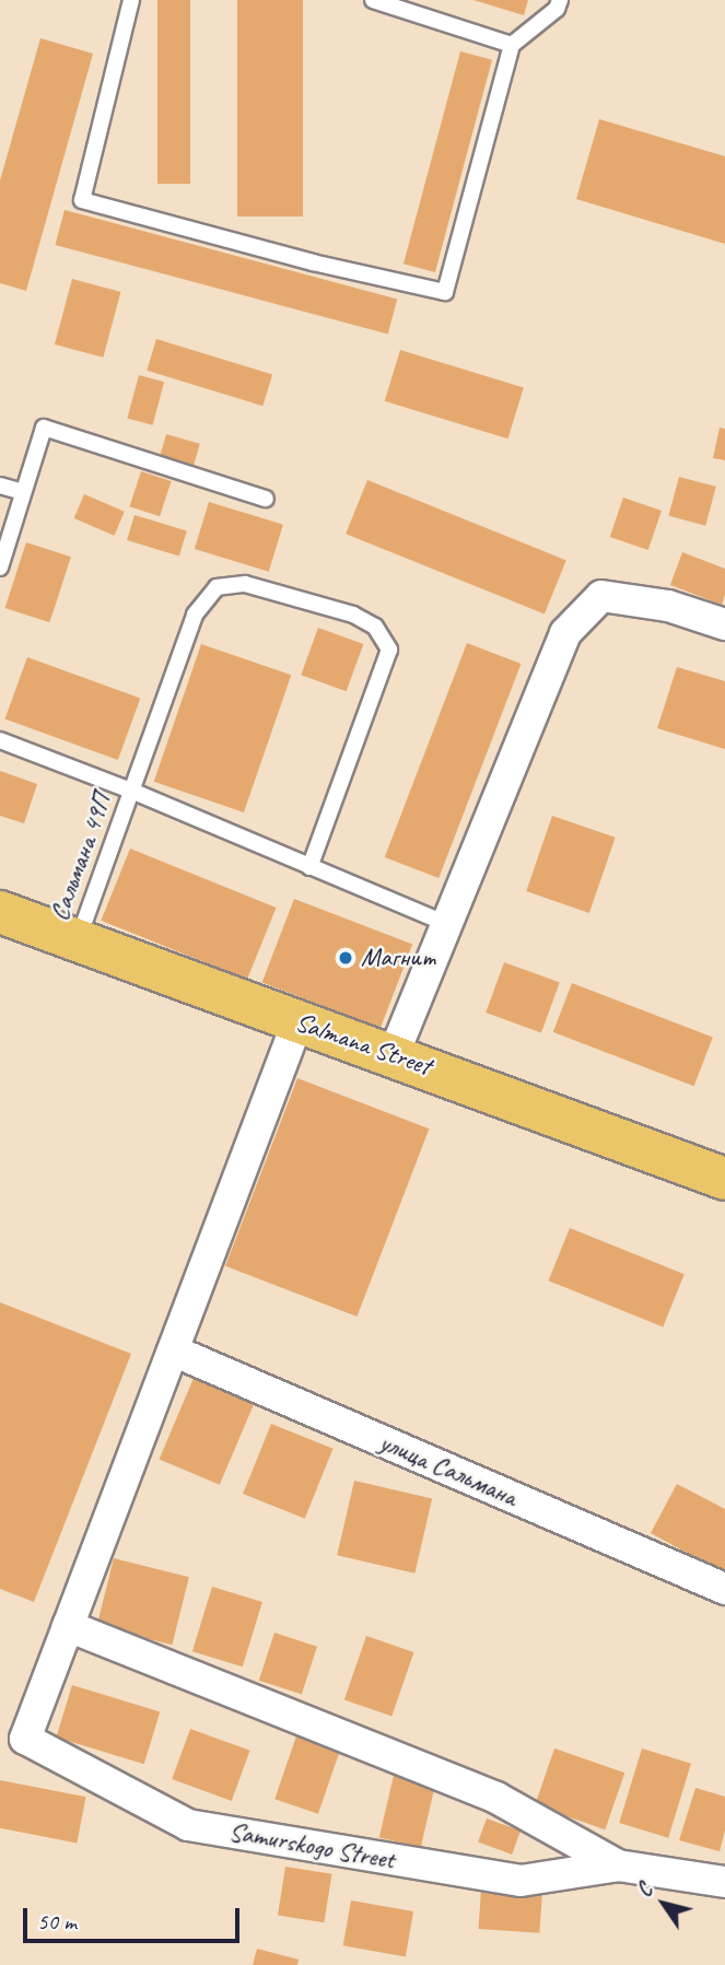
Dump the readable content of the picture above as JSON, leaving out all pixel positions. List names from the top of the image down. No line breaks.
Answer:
{"streets":{"main road":["Salmana Street"],"street":["улица Сальмана","Samurskogo Street"],"lane":["Сальмана 49П"]},"crossings":[["Сальмана 49П","Salmana Street"]],"places":["Магнит"],"scale_bar":"50 m","north":"top left"}
